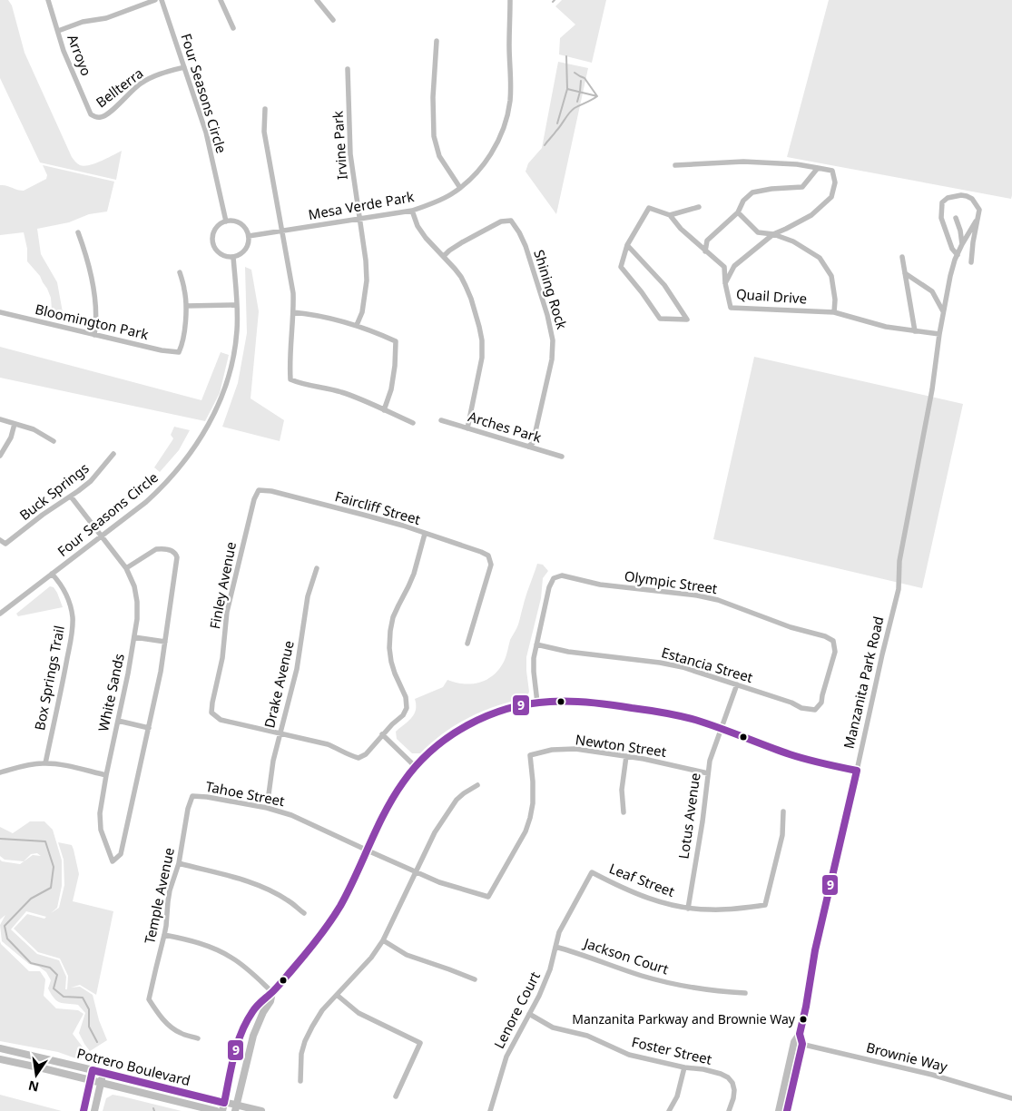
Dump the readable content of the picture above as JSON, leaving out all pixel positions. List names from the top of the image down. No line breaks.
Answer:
{"streets":{"street":["Arroyo","Bellterra","Four Seasons Circle","Irvine Park","Mesa Verde Park","Shining Rock","Quail Drive","Bloomington Park","Arches Park","Buck Springs","Faircliff Street","Olympic Street","Finley Avenue","Estancia Street","Box Springs Trail","Manzanita Park Road","Drake Avenue","White Sands","Newton Street","Tahoe Street","Lotus Avenue","Leaf Street","Temple Avenue","Jackson Court","Lenore Court","Foster Street","Brownie Way","Potrero Boulevard"]},"crossings":[["Arroyo","Bellterra"],["Bellterra","Four Seasons Circle"],["Four Seasons Circle","Mesa Verde Park"],["Four Seasons Circle","Box Springs Trail"],["Four Seasons Circle","White Sands"],["Irvine Park","Mesa Verde Park"],["Shining Rock","Arches Park"],["Buck Springs","White Sands"],["Faircliff Street","Finley Avenue"],["Olympic Street","Estancia Street"],["Finley Avenue","Drake Avenue"],["Estancia Street","Lotus Avenue"],["Manzanita Park Road","Brownie Way"],["Drake Avenue","Tahoe Street"],["Newton Street","Tahoe Street"],["Newton Street","Lotus Avenue"],["Tahoe Street","Temple Avenue"],["Lotus Avenue","Leaf Street"],["Leaf Street","Lenore Court"],["Jackson Court","Lenore Court"],["Lenore Court","Foster Street"]],"places":["Manzanita Parkway and Brownie Way"],"lines":["transit line 9"],"north":"bottom"}
